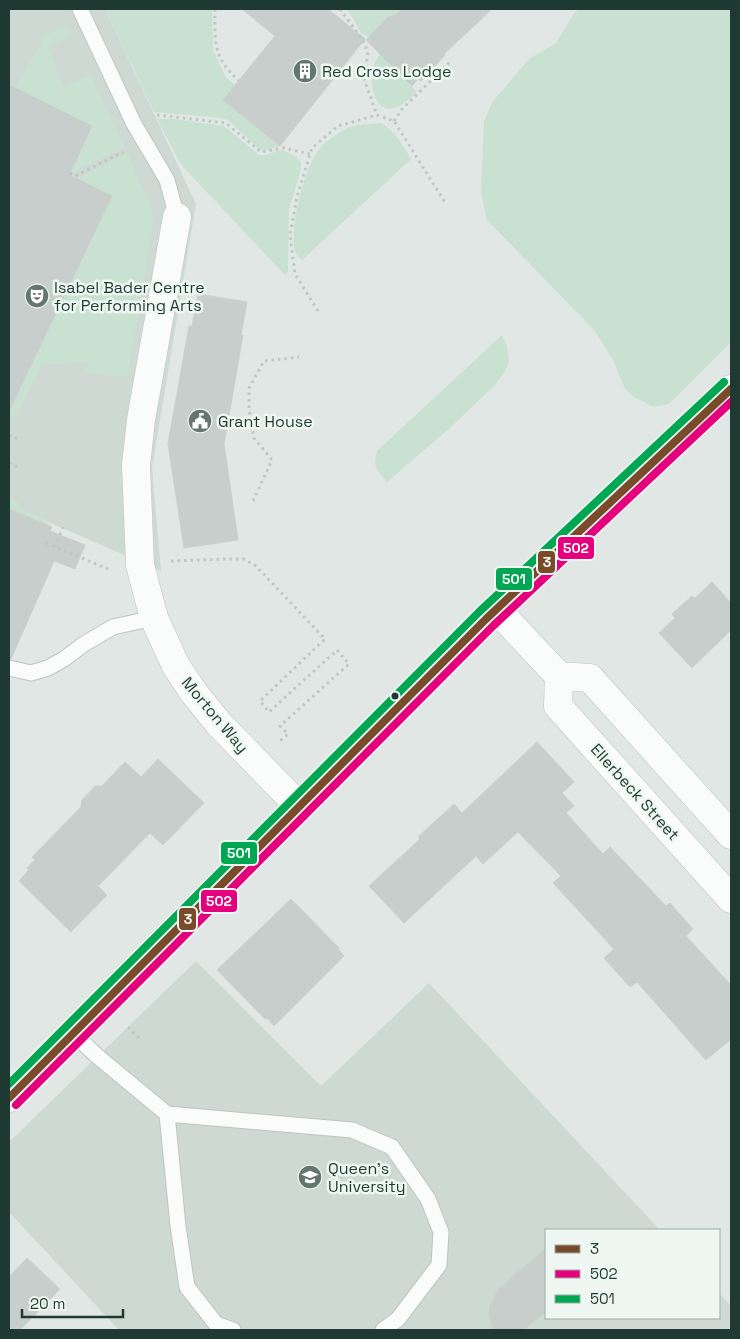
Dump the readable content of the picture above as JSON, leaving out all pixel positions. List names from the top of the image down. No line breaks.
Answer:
{"streets":{"street":["Morton Way","Ellerbeck Street"]},"places":{"building":["Red Cross Lodge"],"theatre":["Isabel Bader Centre for Performing Arts"],"public building":["Grant House"],"school or university":["Queen's University"]},"lines":["transit line 501","transit line 3","transit line 502"],"legend":["3","502","501"],"scale_bar":"20 m"}
